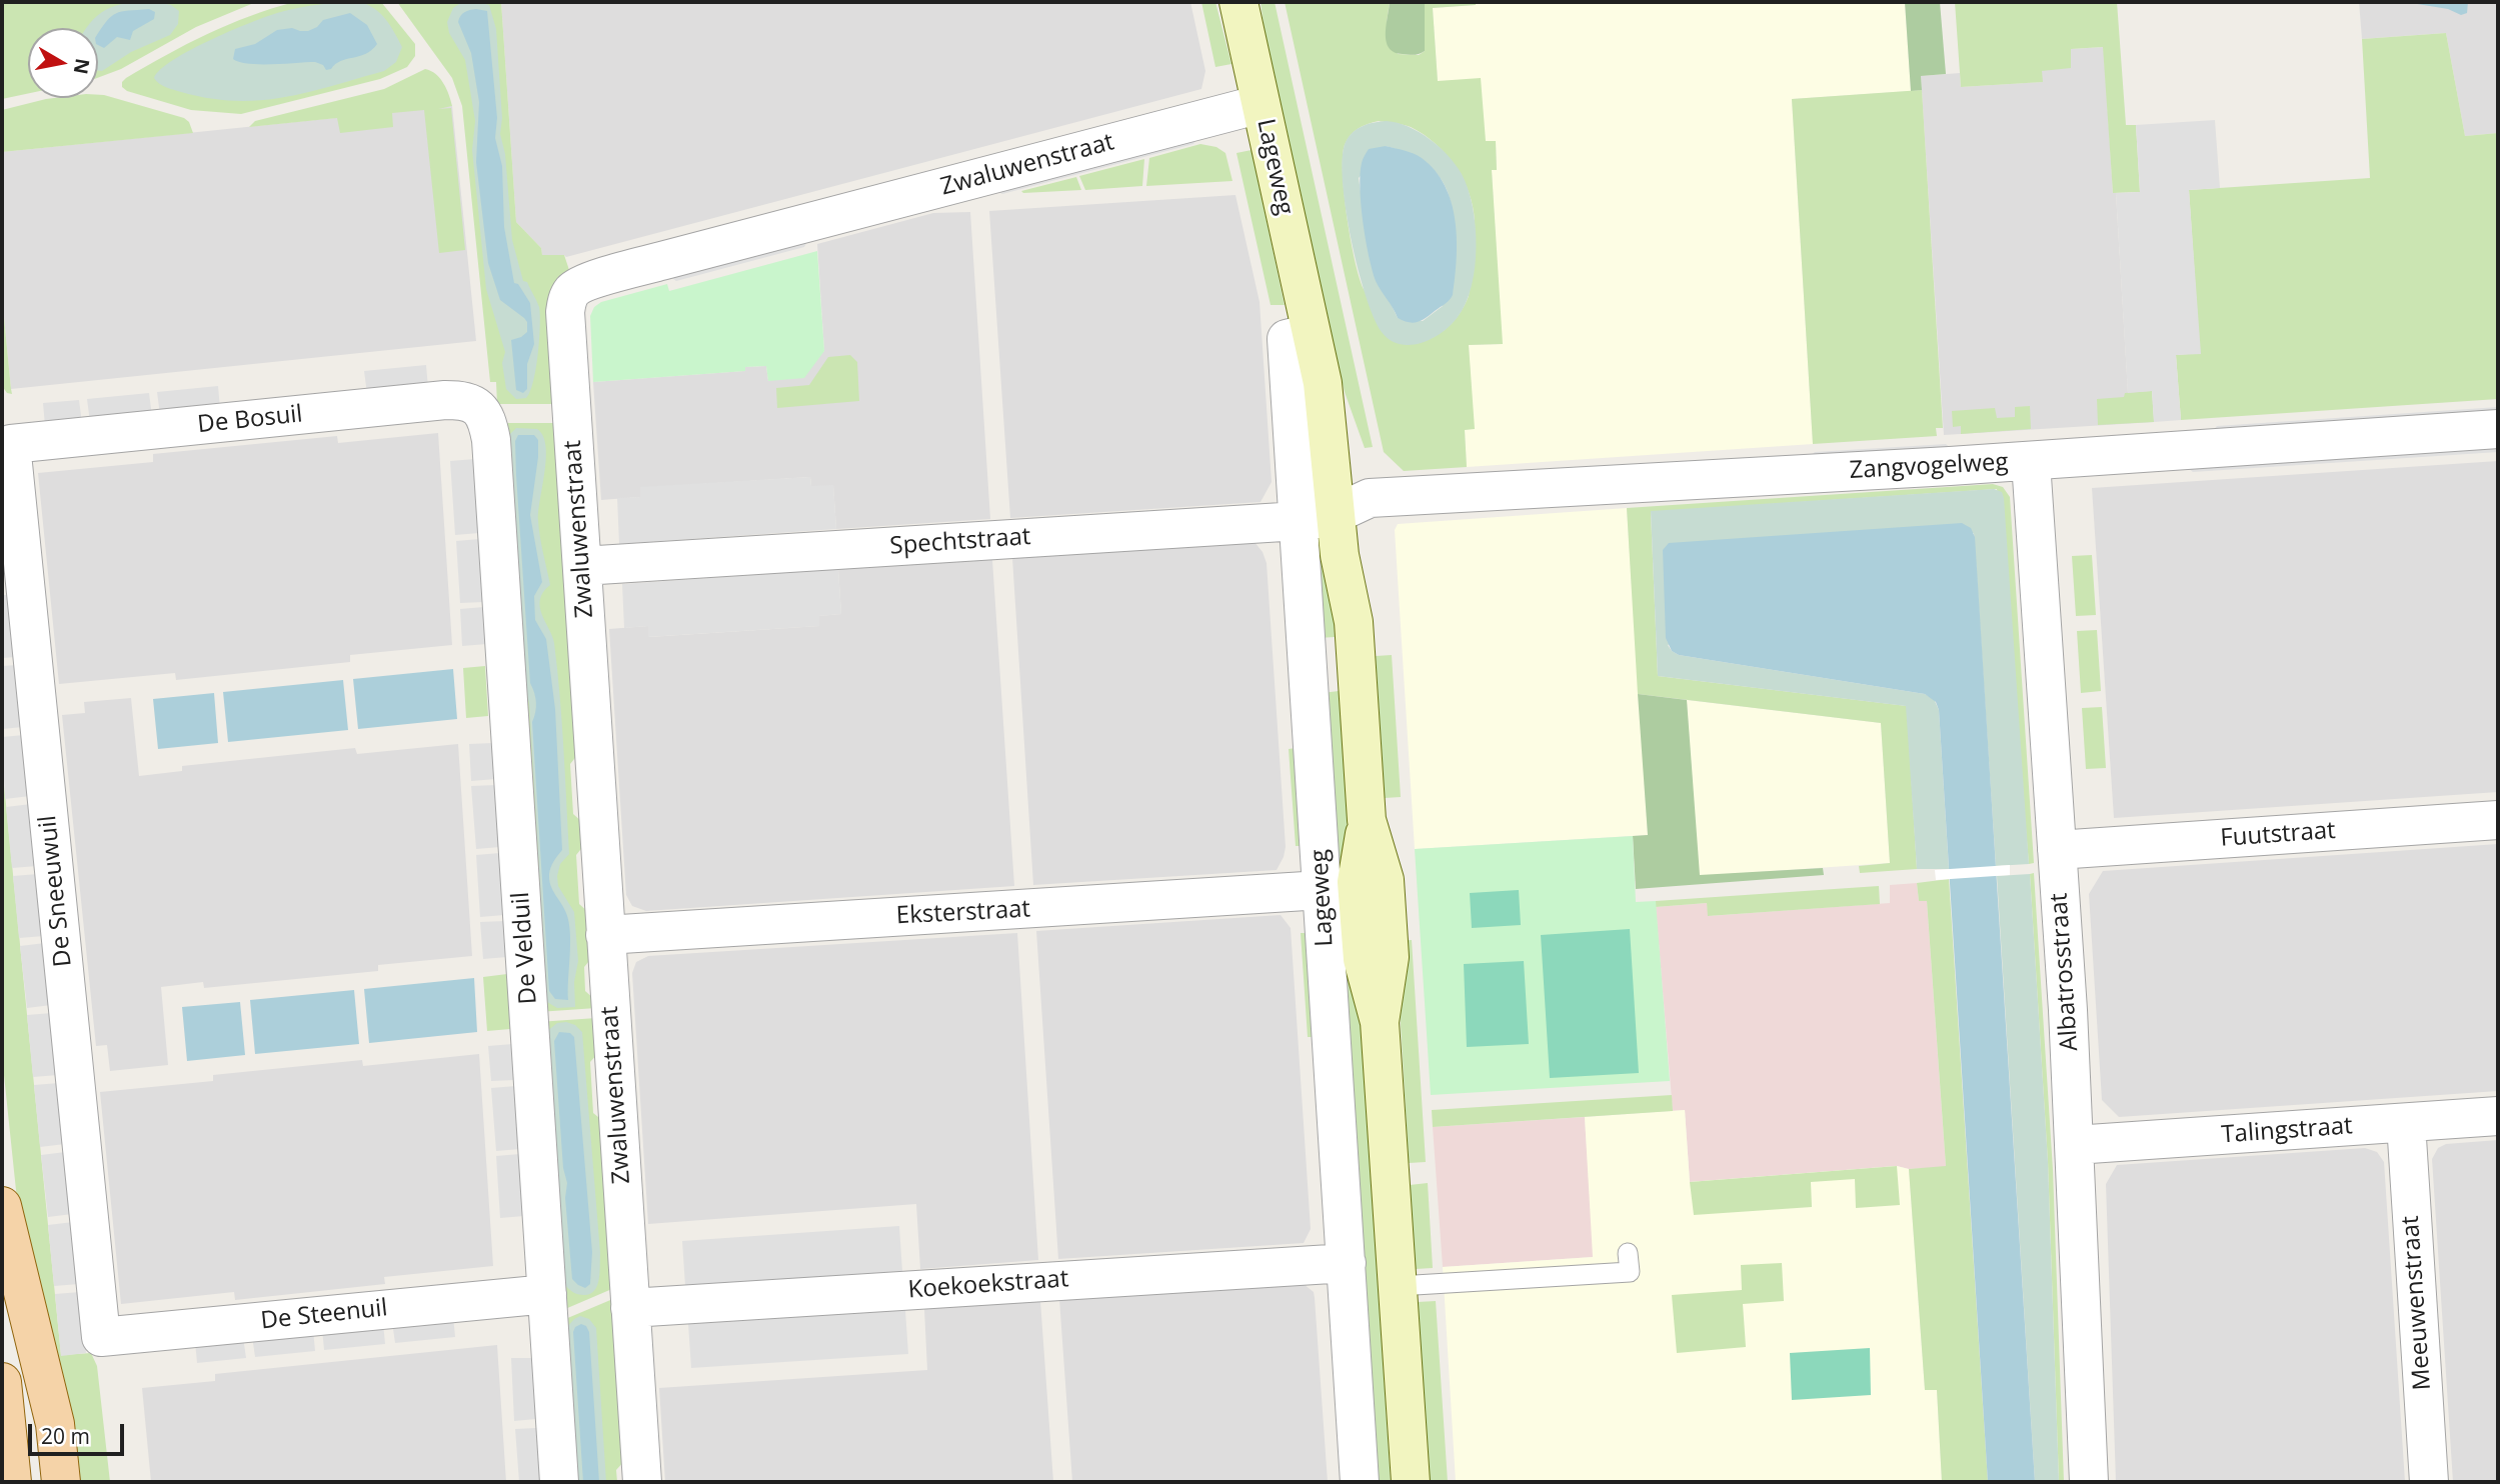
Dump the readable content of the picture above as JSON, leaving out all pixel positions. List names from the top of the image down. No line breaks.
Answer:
{"streets":{"street":["Zwaluwenstraat","Lageweg","De Bosuil","Zangvogelweg","Spechtstraat","Fuutstraat","De Sneeuwuil","Eksterstraat","De Velduil","Albatrosstraat","Talingstraat","Koekoekstraat","Meeuwenstraat","De Steenuil"]},"crossings":[["Zwaluwenstraat","Lageweg"],["Zwaluwenstraat","Spechtstraat"],["Zwaluwenstraat","Eksterstraat"],["Zwaluwenstraat","Koekoekstraat"],["Lageweg","Zangvogelweg"],["Lageweg","Spechtstraat"],["Lageweg","Eksterstraat"],["Lageweg","Koekoekstraat"],["De Bosuil","De Sneeuwuil"],["De Bosuil","De Velduil"],["Zangvogelweg","Spechtstraat"],["Zangvogelweg","Albatrosstraat"],["Fuutstraat","Albatrosstraat"],["De Sneeuwuil","De Steenuil"],["De Velduil","De Steenuil"],["Albatrosstraat","Talingstraat"],["Talingstraat","Meeuwenstraat"]],"scale_bar":"20 m","north":"right"}
